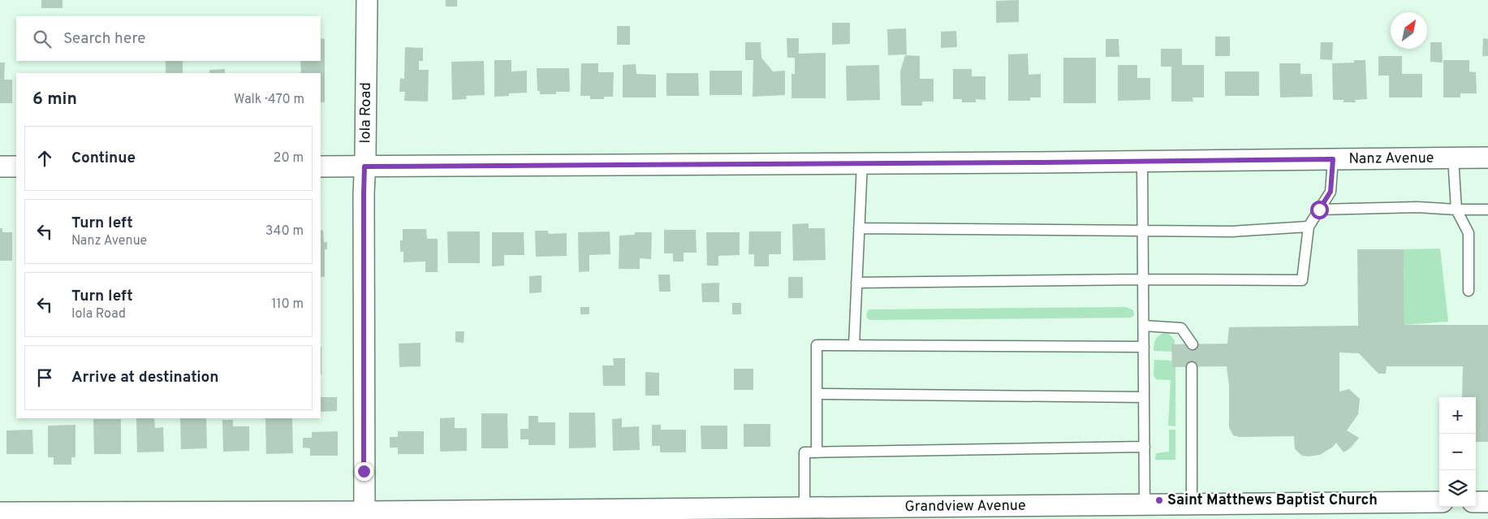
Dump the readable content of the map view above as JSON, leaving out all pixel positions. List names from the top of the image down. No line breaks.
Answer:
{"streets":{"street":["Iola Road","Nanz Avenue","Grandview Avenue"]},"crossings":[["Iola Road","Nanz Avenue"],["Iola Road","Grandview Avenue"]],"places":["Saint Matthews Baptist Church"],"north":"top right","page":{"search":"Search here","heading":["6 min","Walk · 470 m"],"list":[["Continue","20 m"],["Turn left","Nanz Avenue","340 m"],["Turn left","Iola Road","110 m"],"Arrive at destination"],"map_buttons":["+","−"]}}
